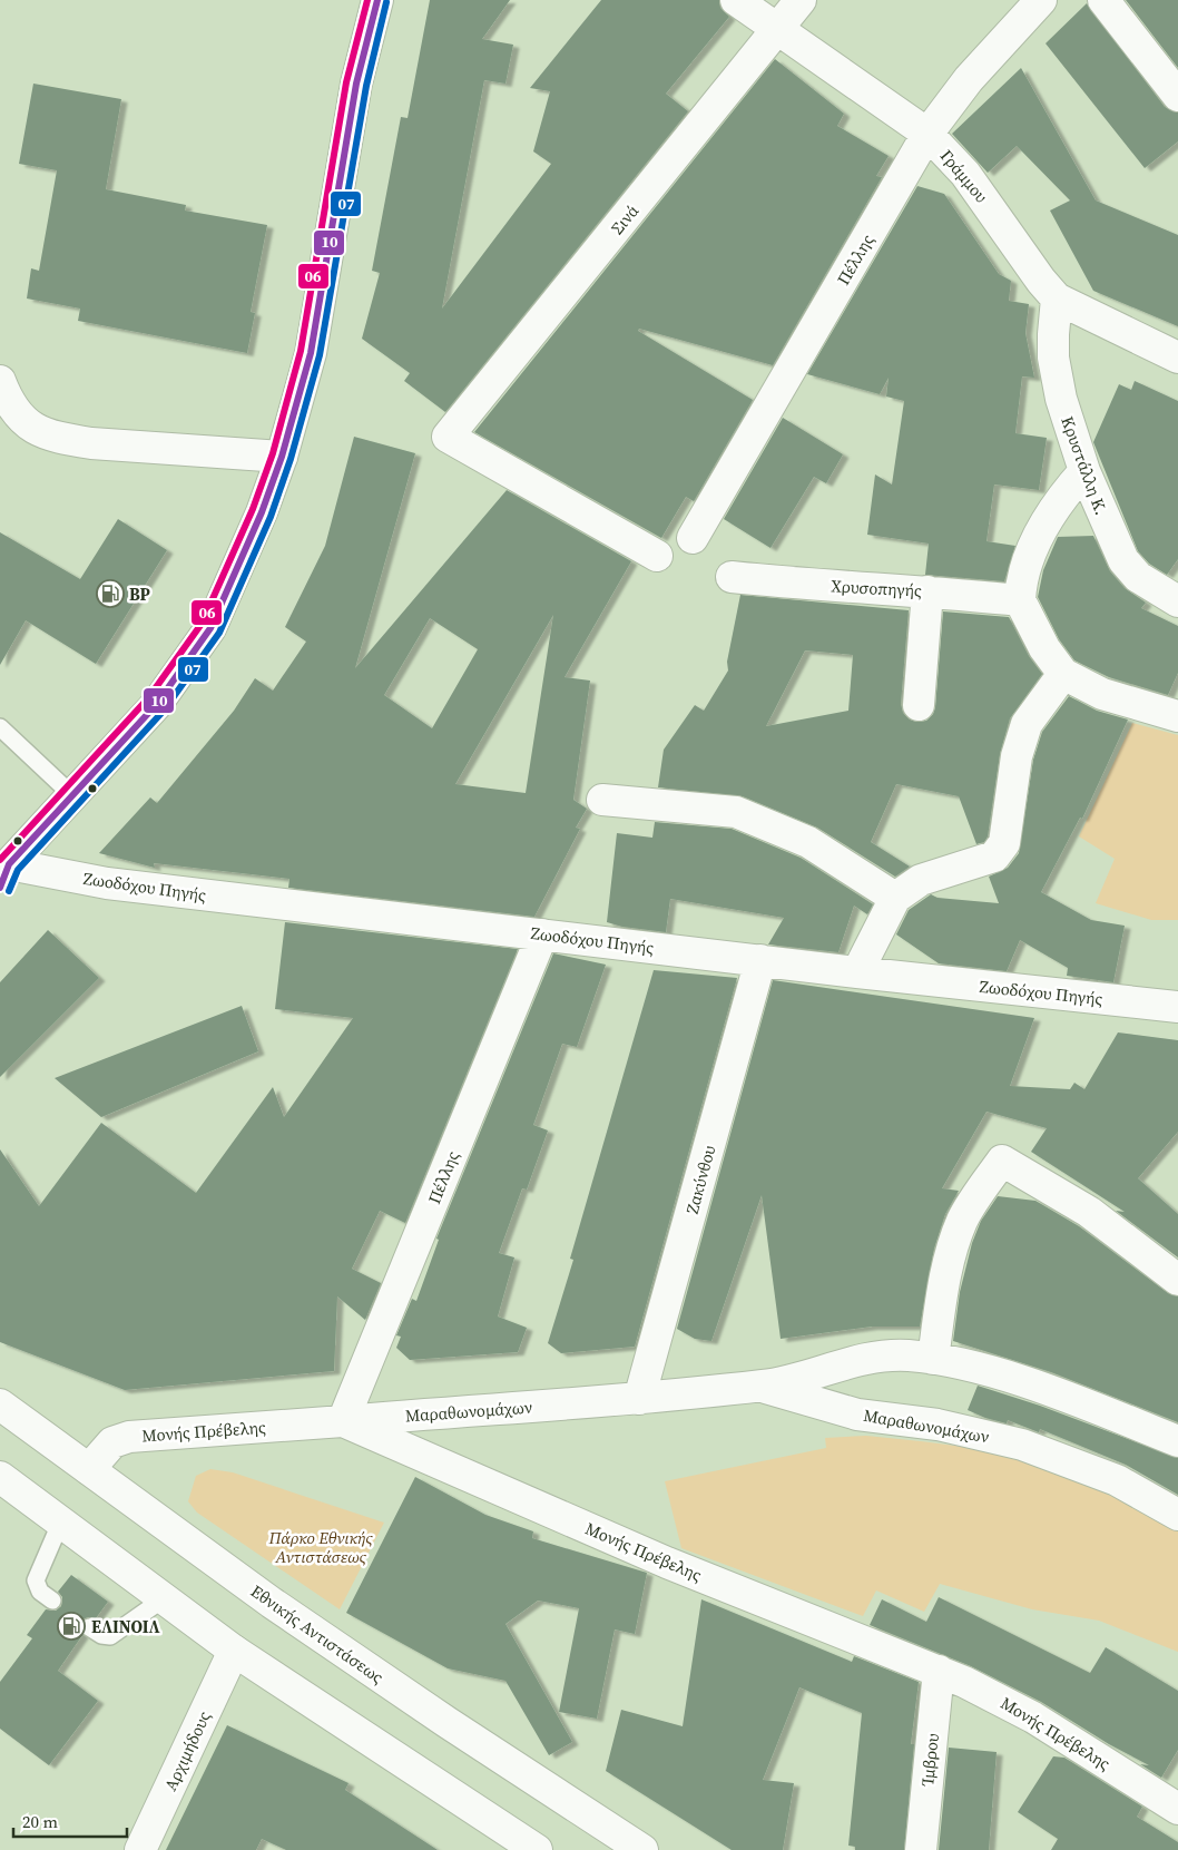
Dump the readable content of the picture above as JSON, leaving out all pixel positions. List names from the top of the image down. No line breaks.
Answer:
{"streets":{"street":["Γράμμου","Σινά","Πέλλης","Κρυστάλλη Κ.","Χρυσοπηγής","Ζωοδόχου Πηγής","Ζακύνθου","Μαραθωνομάχων","Μονής Πρέβελης","Εθνικής Αντιστάσεως","Αρχιμήδους","Ίμβρου"]},"crossings":[["Γράμμου","Σινά"],["Γράμμου","Πέλλης"],["Γράμμου","Κρυστάλλη Κ."],["Πέλλης","Ζωοδόχου Πηγής"],["Πέλλης","Μαραθωνομάχων"],["Πέλλης","Μονής Πρέβελης"],["Ζωοδόχου Πηγής","Ζακύνθου"],["Ζακύνθου","Μαραθωνομάχων"],["Μαραθωνομάχων","Μονής Πρέβελης"],["Μονής Πρέβελης","Εθνικής Αντιστάσεως"],["Μονής Πρέβελης","Ίμβρου"]],"parks":["Πάρκο Εθνικής Αντιστάσεως"],"places":{"fuel station":["BP","ΕΛΙΝΟΙΛ"]},"lines":["transit line 10","transit line 06","transit line 07"],"scale_bar":"20 m"}
